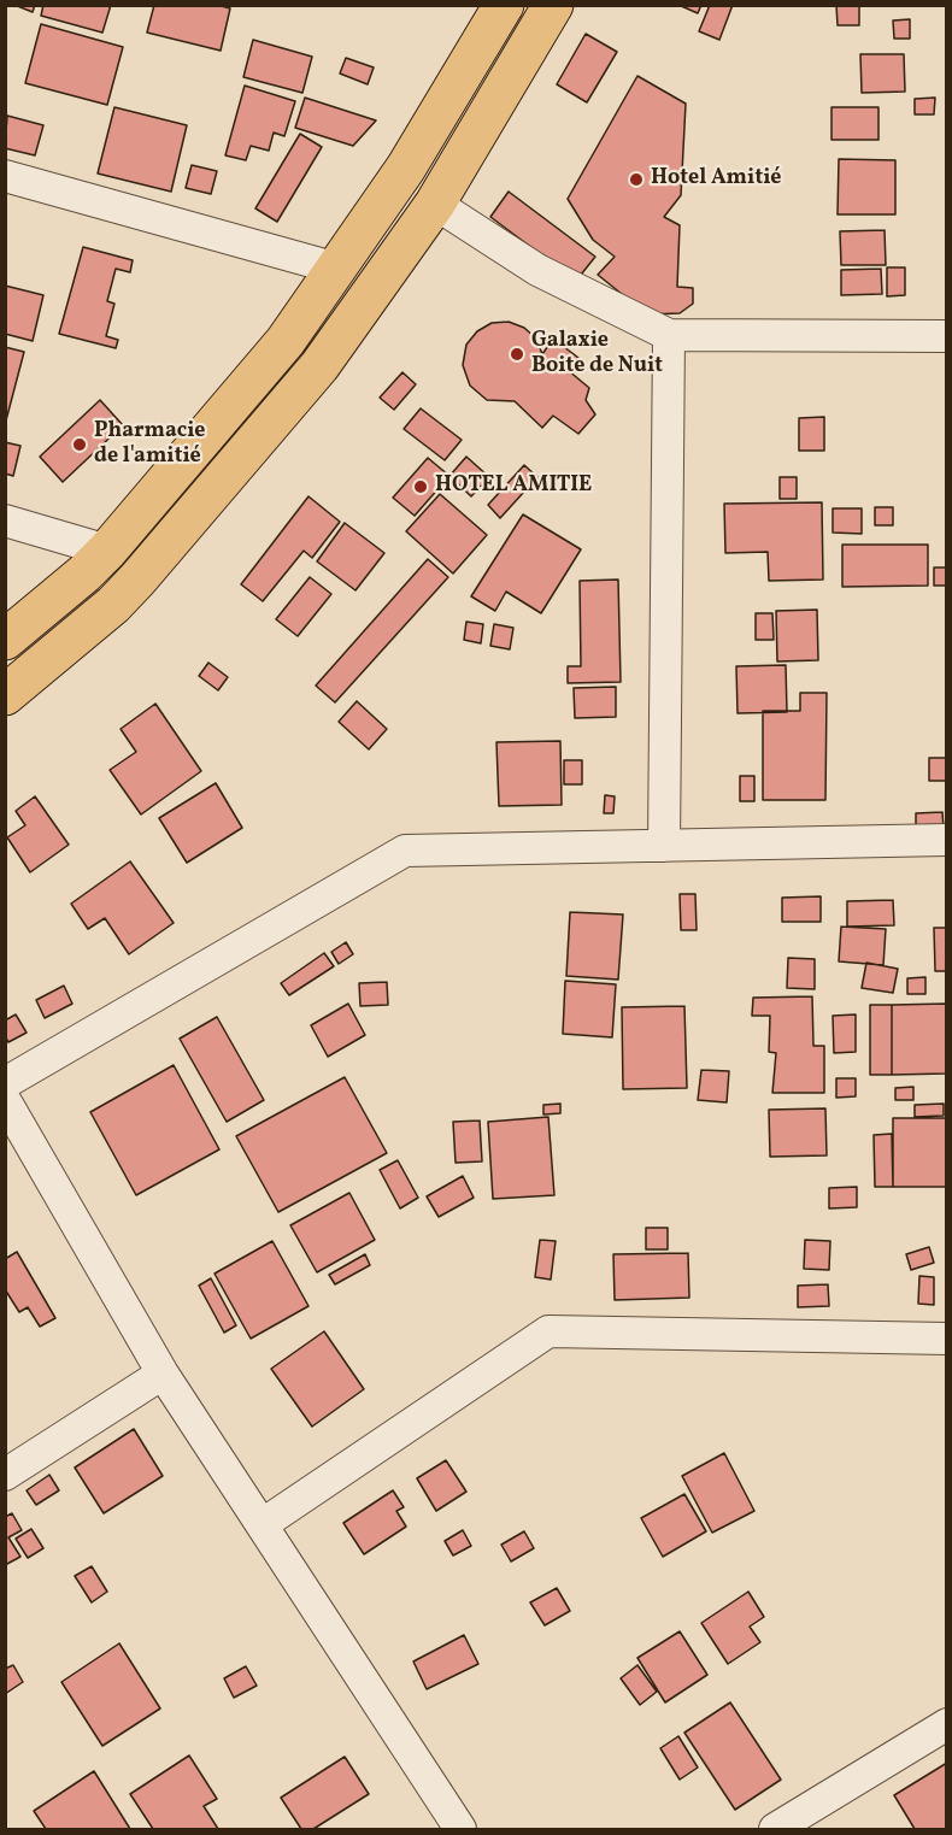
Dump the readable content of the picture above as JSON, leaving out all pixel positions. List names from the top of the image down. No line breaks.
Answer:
{"places":["Hotel Amitié","Galaxie Boite de Nuit","Pharmacie de l'amitié","HOTEL AMITIE"]}
